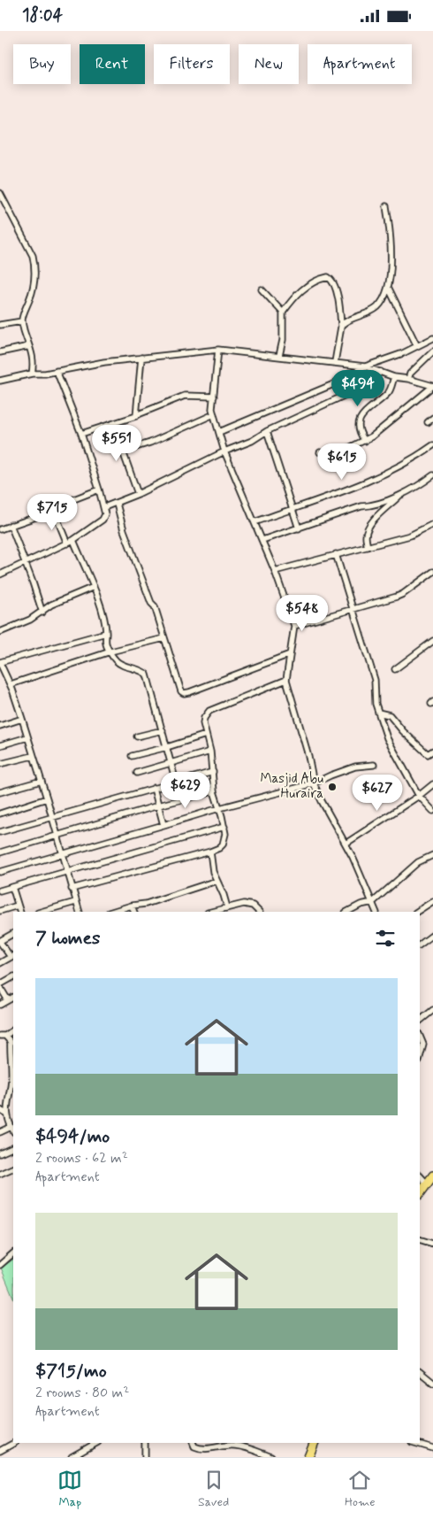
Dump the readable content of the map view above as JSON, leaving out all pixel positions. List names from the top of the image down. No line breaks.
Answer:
{"places":["Masjid Abu Huraira"],"page":{"status":"18:04","chip":["Buy","Rent","Filters","New","Apartment"],"price":["$494","$551","$615","$715","$548","$629","$627"],"heading":"7 homes","list":[{"name":"$494/mo","note":"2 rooms · 62 m² · Apartment"},{"name":"$715/mo","note":"2 rooms · 80 m² · Apartment"}],"tabs":["Map","Saved","Home"]}}
